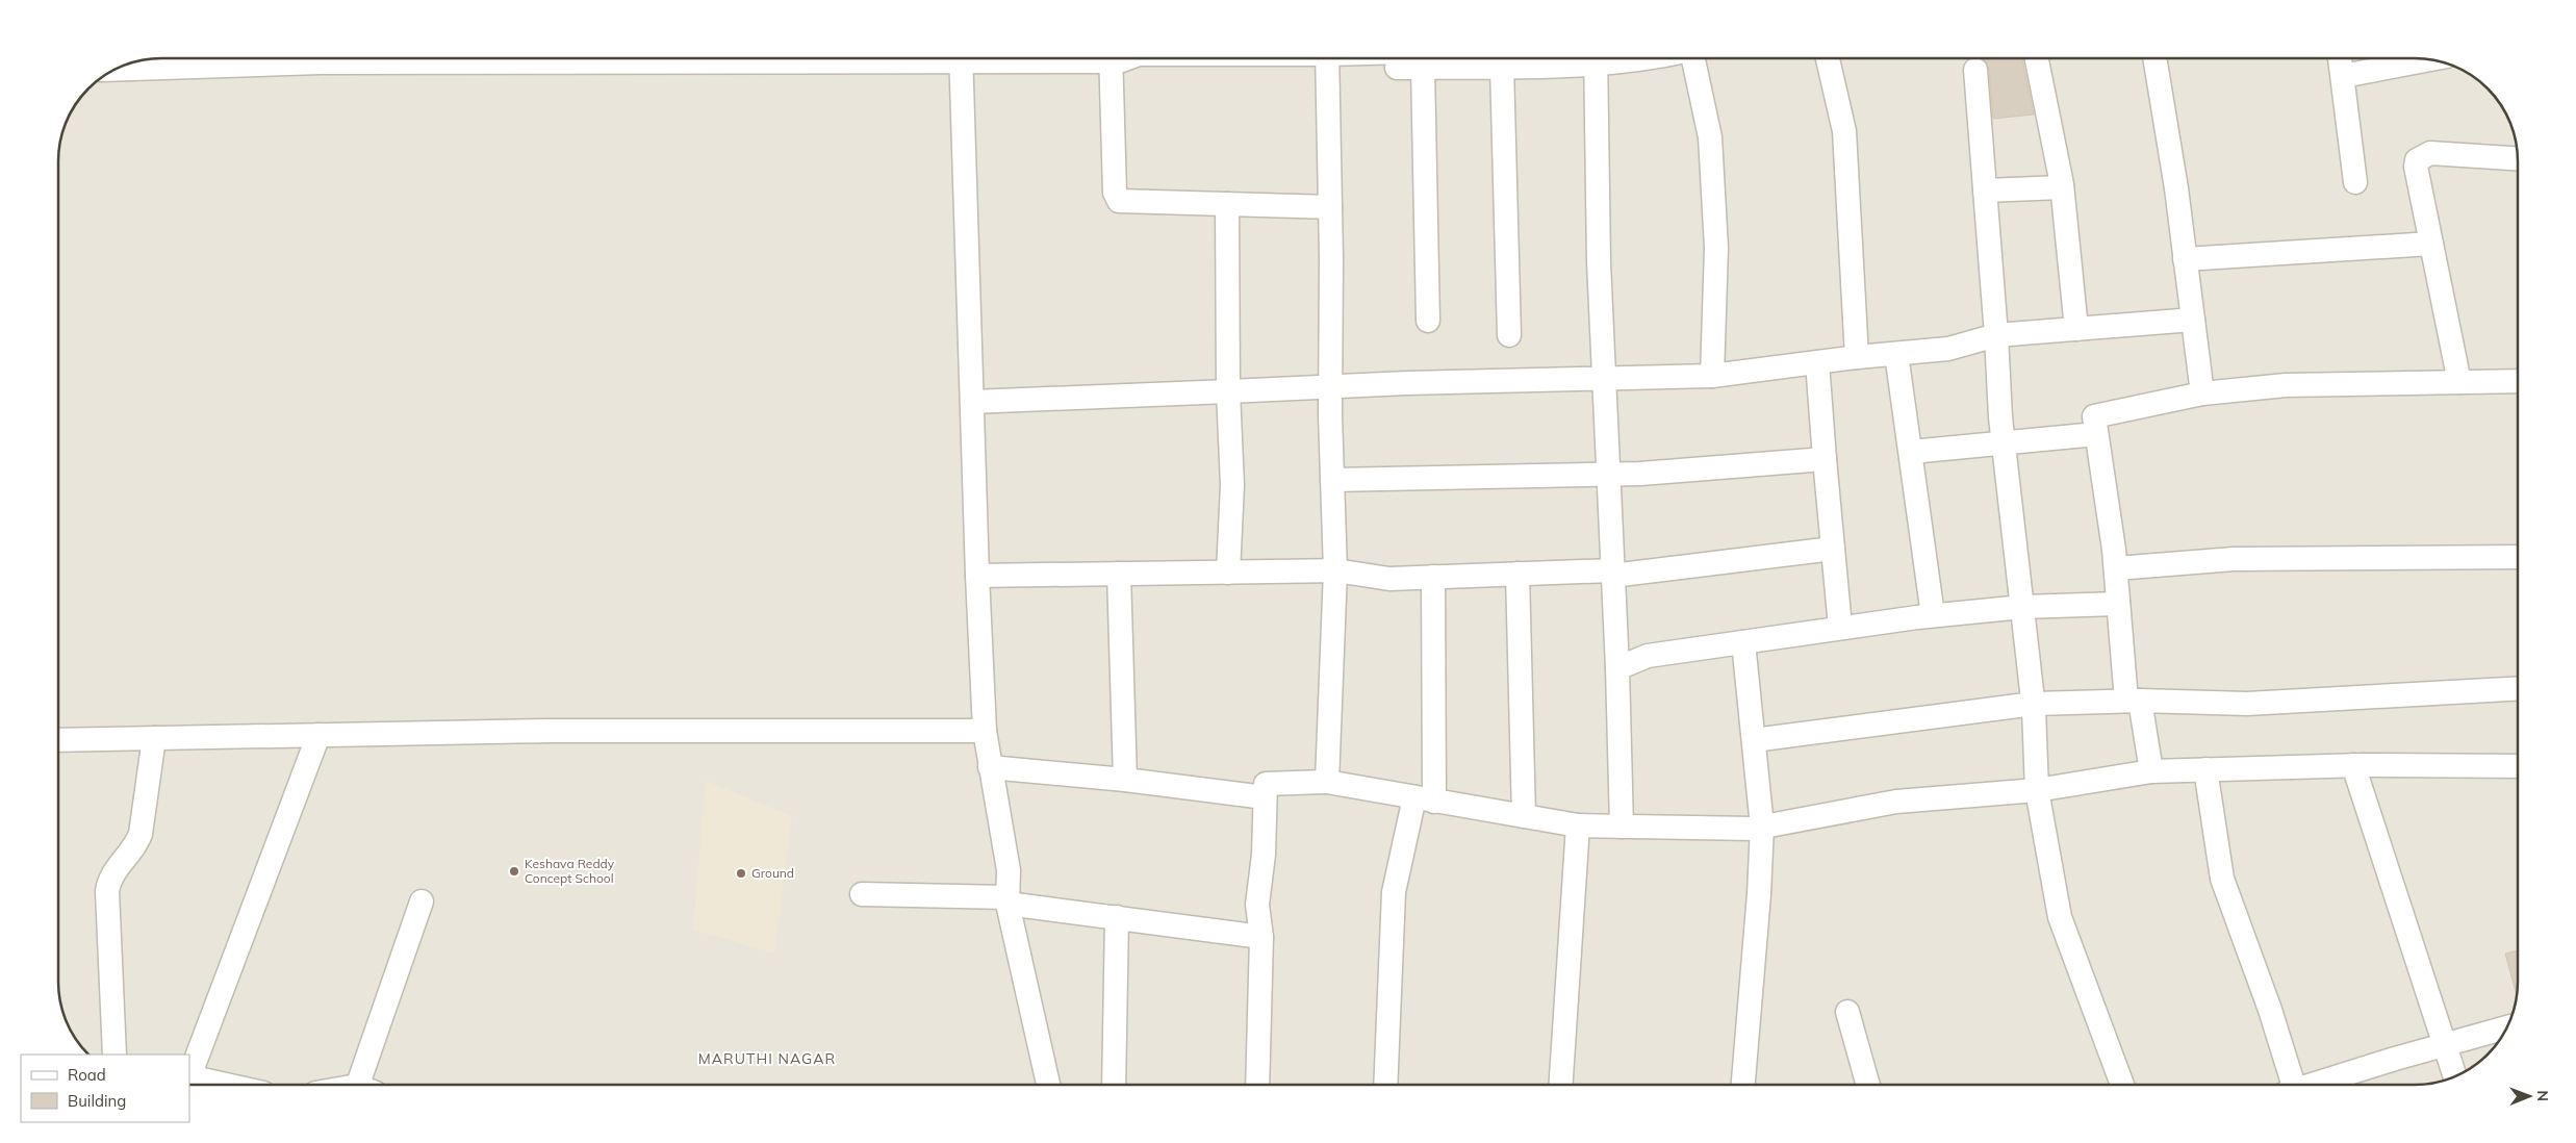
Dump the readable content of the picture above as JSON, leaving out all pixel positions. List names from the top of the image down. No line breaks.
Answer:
{"districts":["MARUTHI NAGAR"],"places":["Keshava Reddy Concept School","Ground"],"legend":["Road","Building"],"north":"right"}
